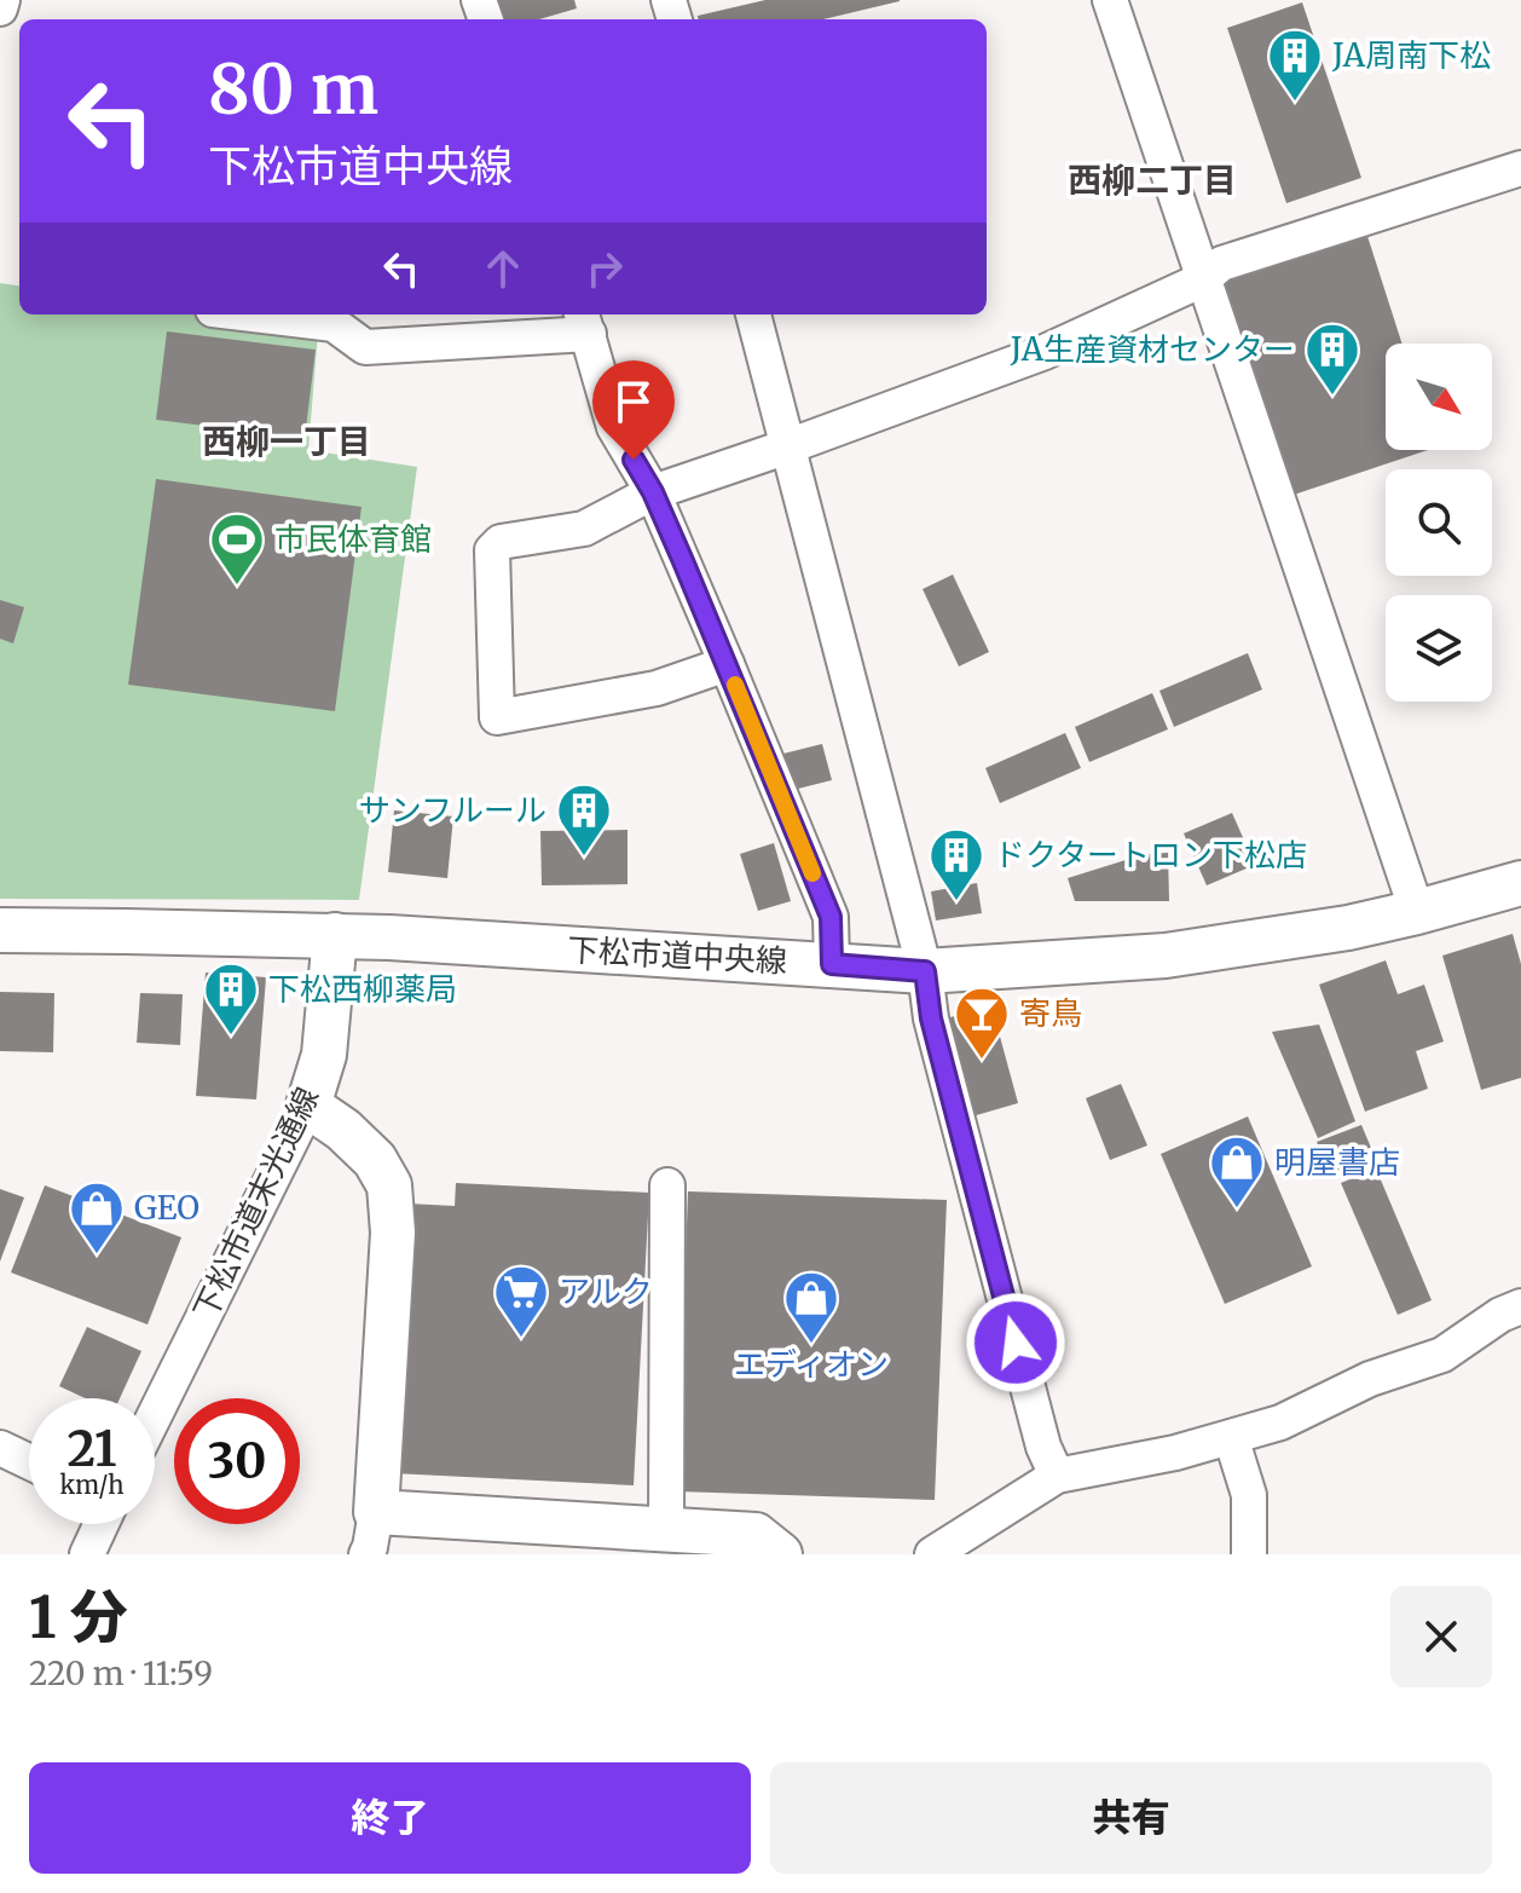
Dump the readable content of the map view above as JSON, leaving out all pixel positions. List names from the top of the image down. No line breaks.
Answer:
{"streets":{"street":["下松市道中央線","下松市道末光通線"]},"crossings":[["下松市道中央線","下松市道末光通線"]],"districts":["西柳二丁目","西柳一丁目"],"places":{"building":["JA周南下松","JA生産資材センター","サンフルール","ドクタートロン下松店","下松西柳薬局"],"sports":["市民体育館"],"bar":["寄鳥"],"shop":["明屋書店","GEO","エディオン"],"supermarket":["アルク"]},"north":"bottom right","page":{"turn":["80 m","下松市道中央線"],"speed":"21 km/h","limit":"30","heading":["1 分","220 m · 11:59"],"buttons":["終了","共有"]}}
